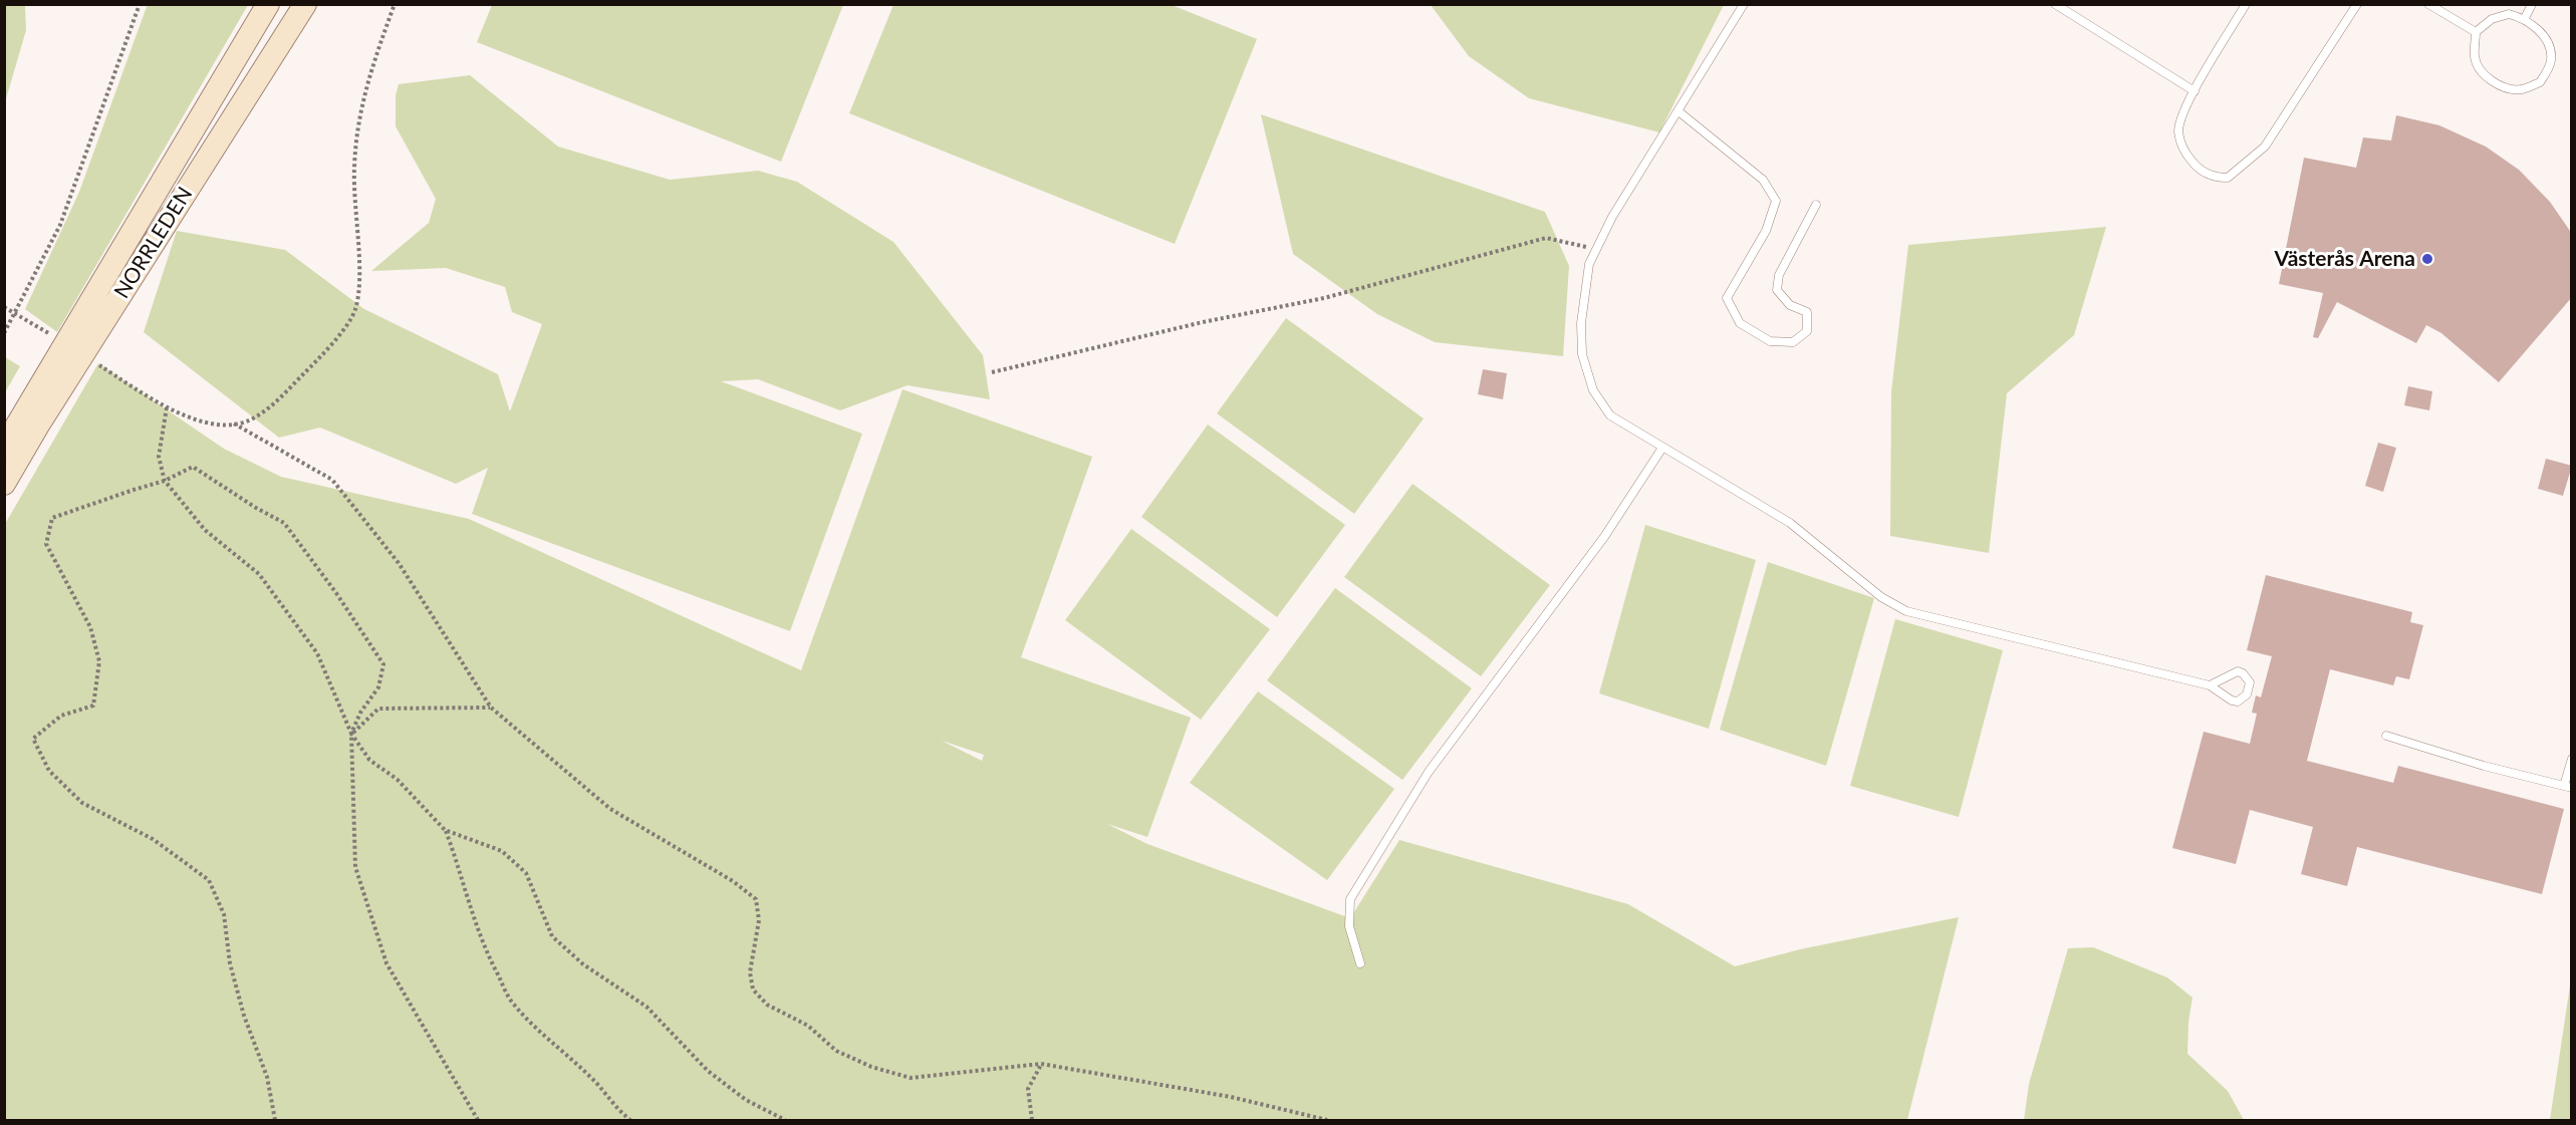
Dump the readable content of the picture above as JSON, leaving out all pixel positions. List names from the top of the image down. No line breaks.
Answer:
{"streets":{"main road":["NORRLEDEN"]},"places":["Västerås Arena"]}
